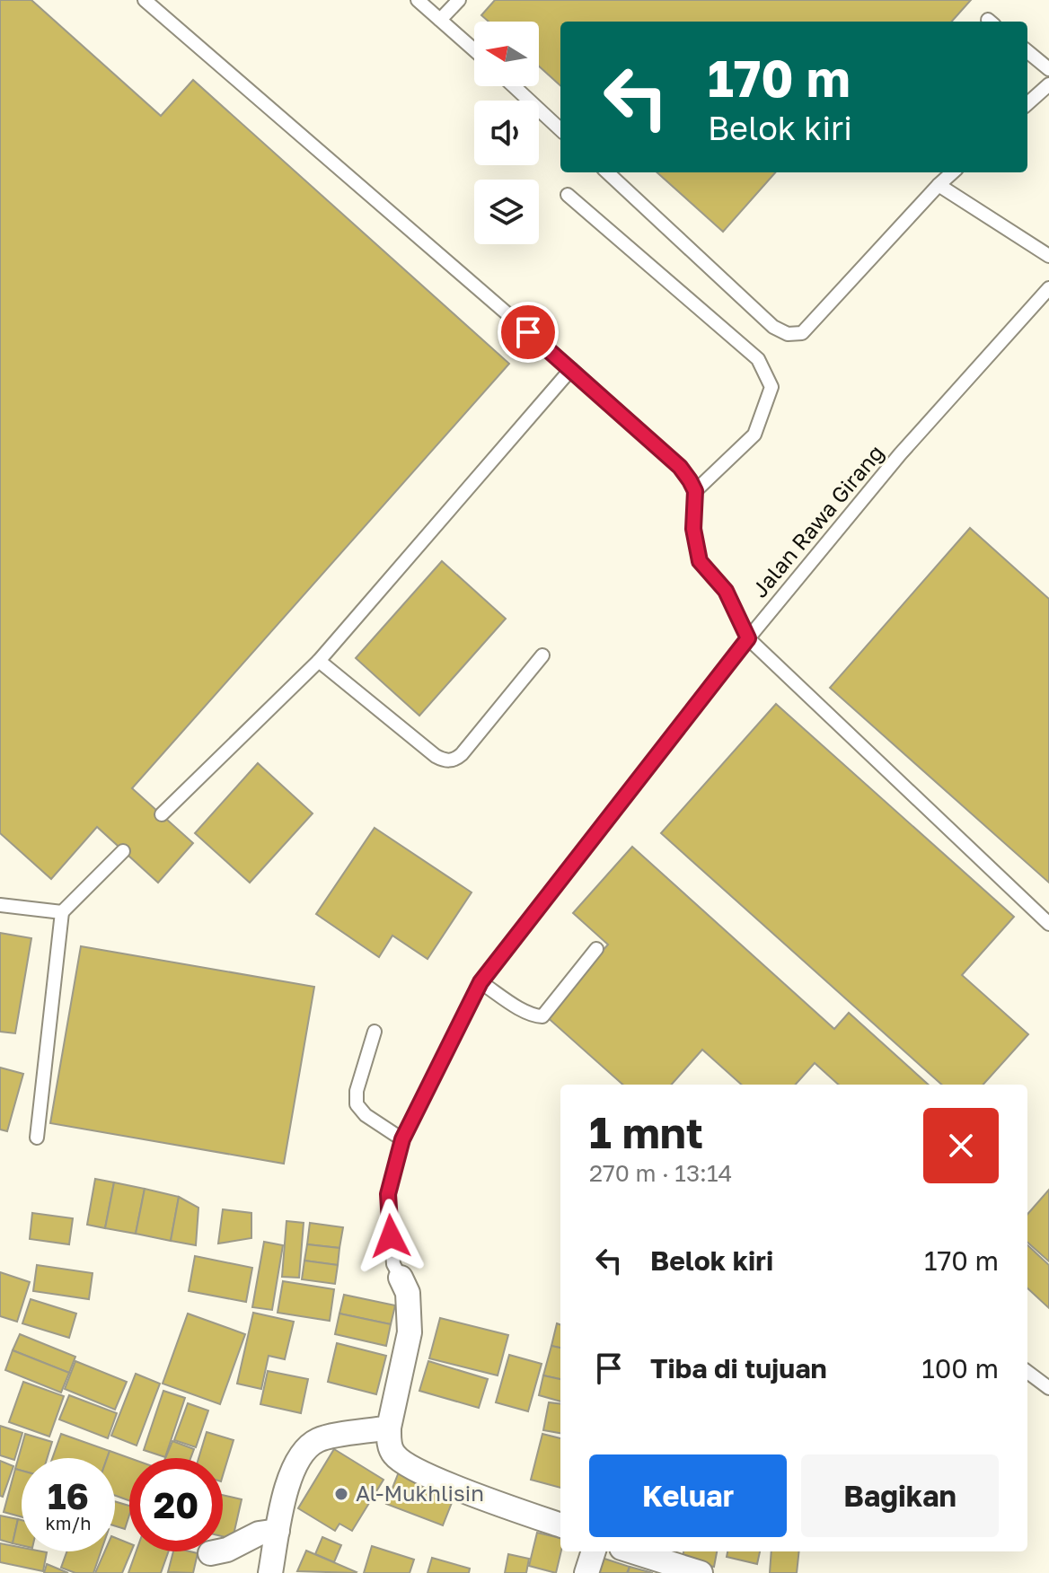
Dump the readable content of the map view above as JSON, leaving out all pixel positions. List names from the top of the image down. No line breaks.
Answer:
{"streets":{"lane":["Jalan Rawa Girang"]},"places":["Al-Mukhlisin"],"north":"left","page":{"turn":["170 m","Belok kiri"],"heading":["1 mnt","270 m · 13:14"],"list":[{"name":"Belok kiri","value":"170 m"},{"name":"Tiba di tujuan","value":"100 m"}],"buttons":["Keluar","Bagikan"],"speed":"16 km/h","limit":"20"}}
